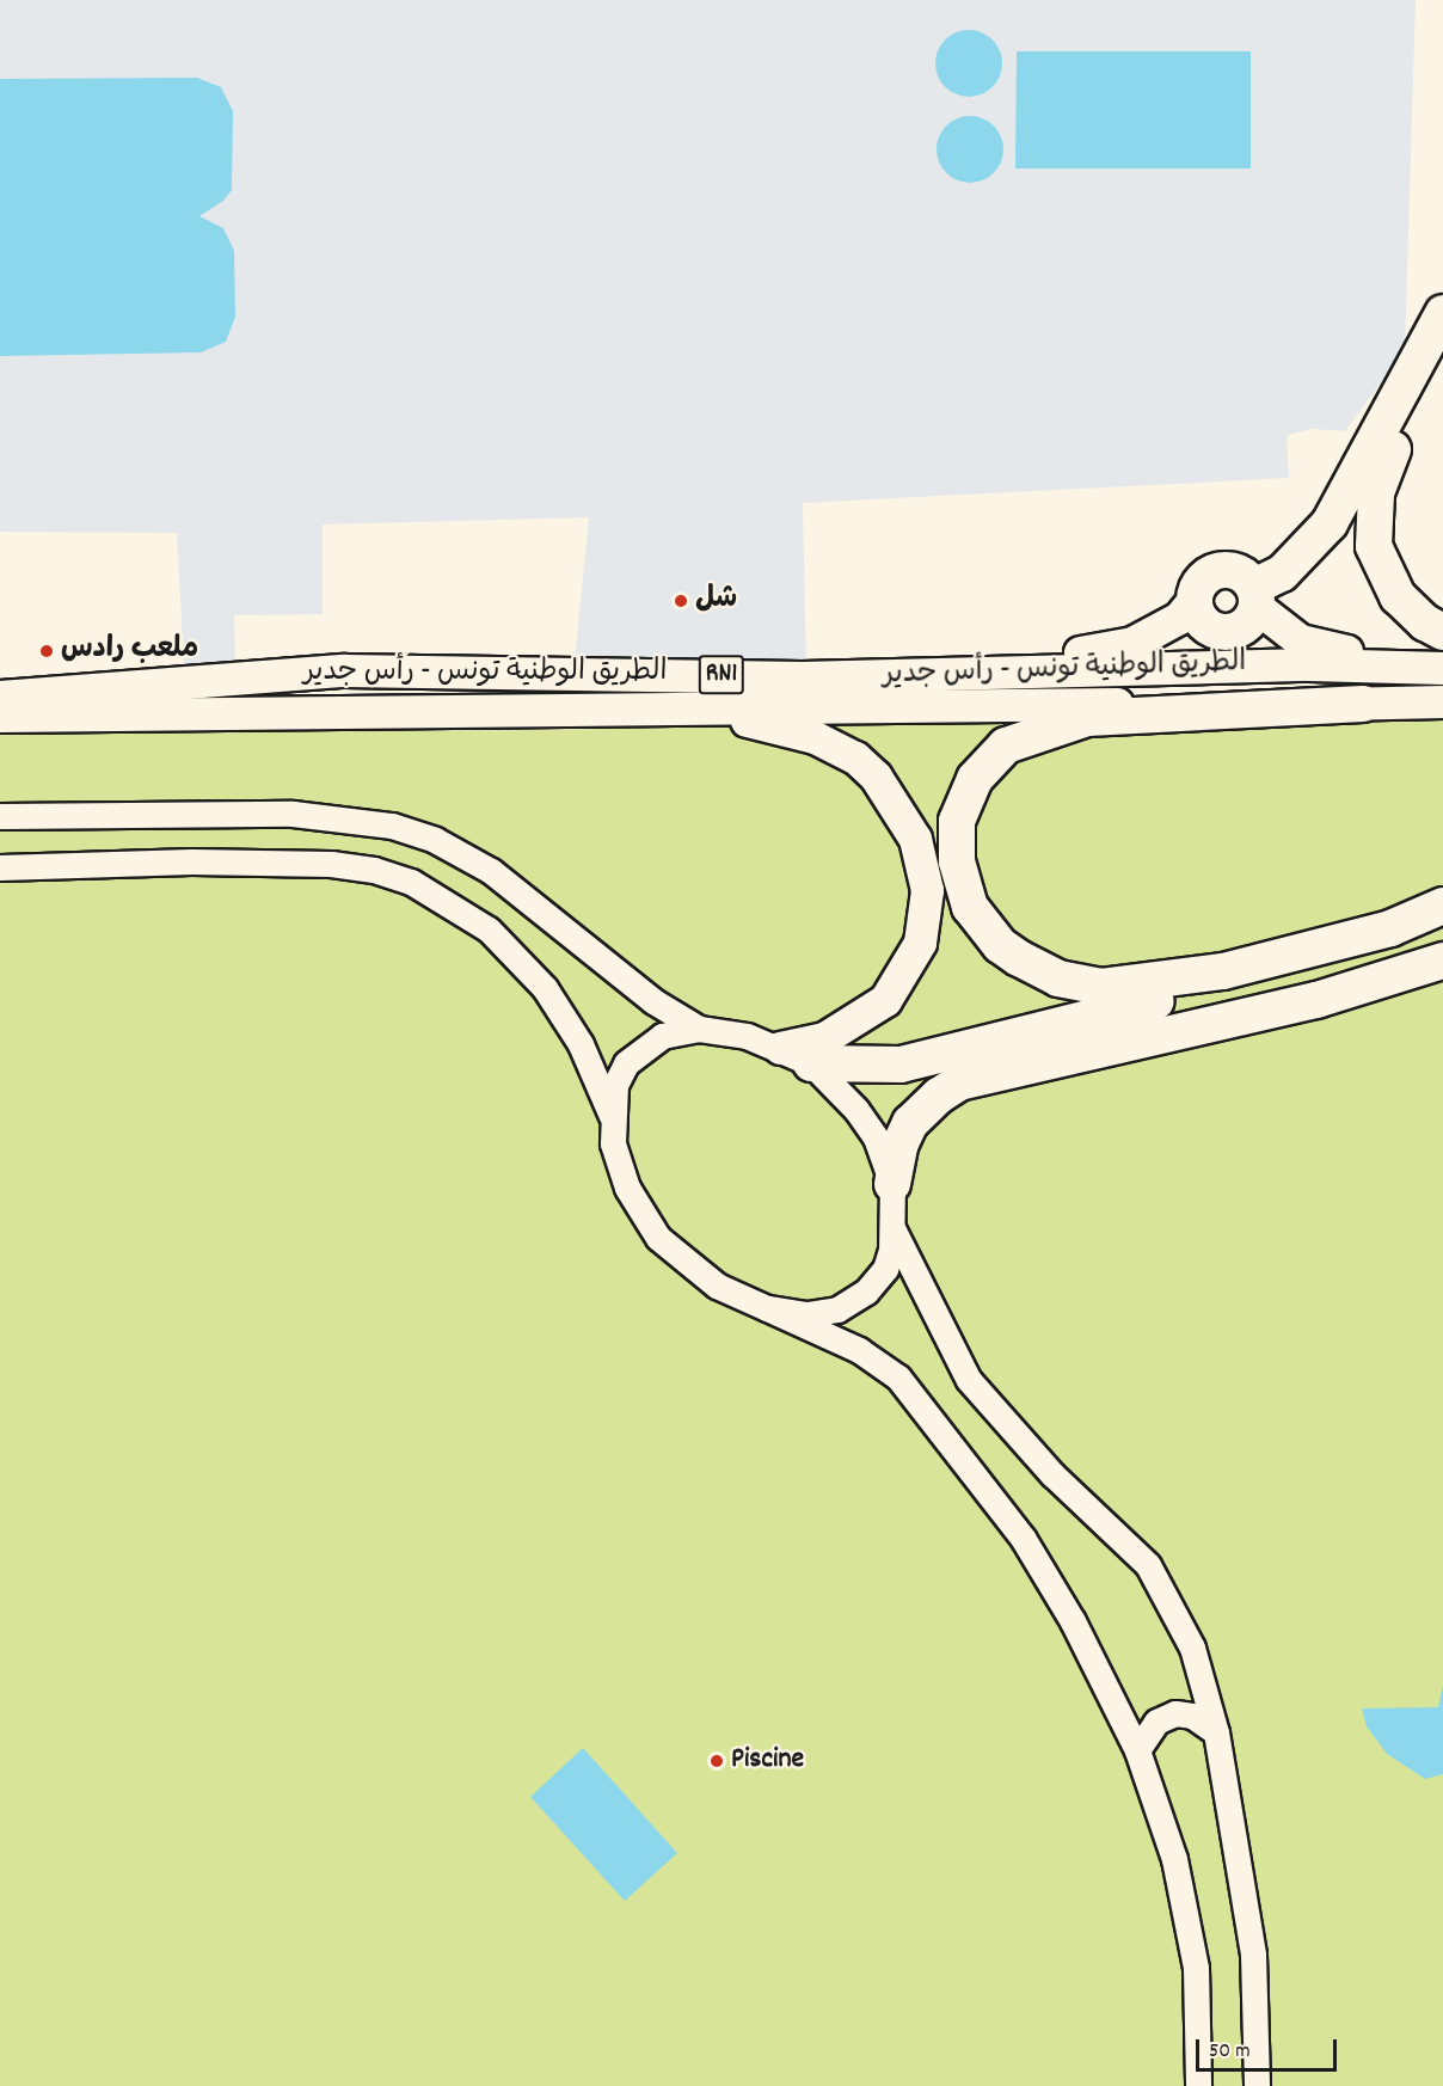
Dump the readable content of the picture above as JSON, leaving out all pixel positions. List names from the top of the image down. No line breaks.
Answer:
{"streets":{"main road":["الطريق الوطنية تونس - رأس جدير","RN1"]},"places":["شل","ملعب رادس","Piscine"],"scale_bar":"50 m"}
